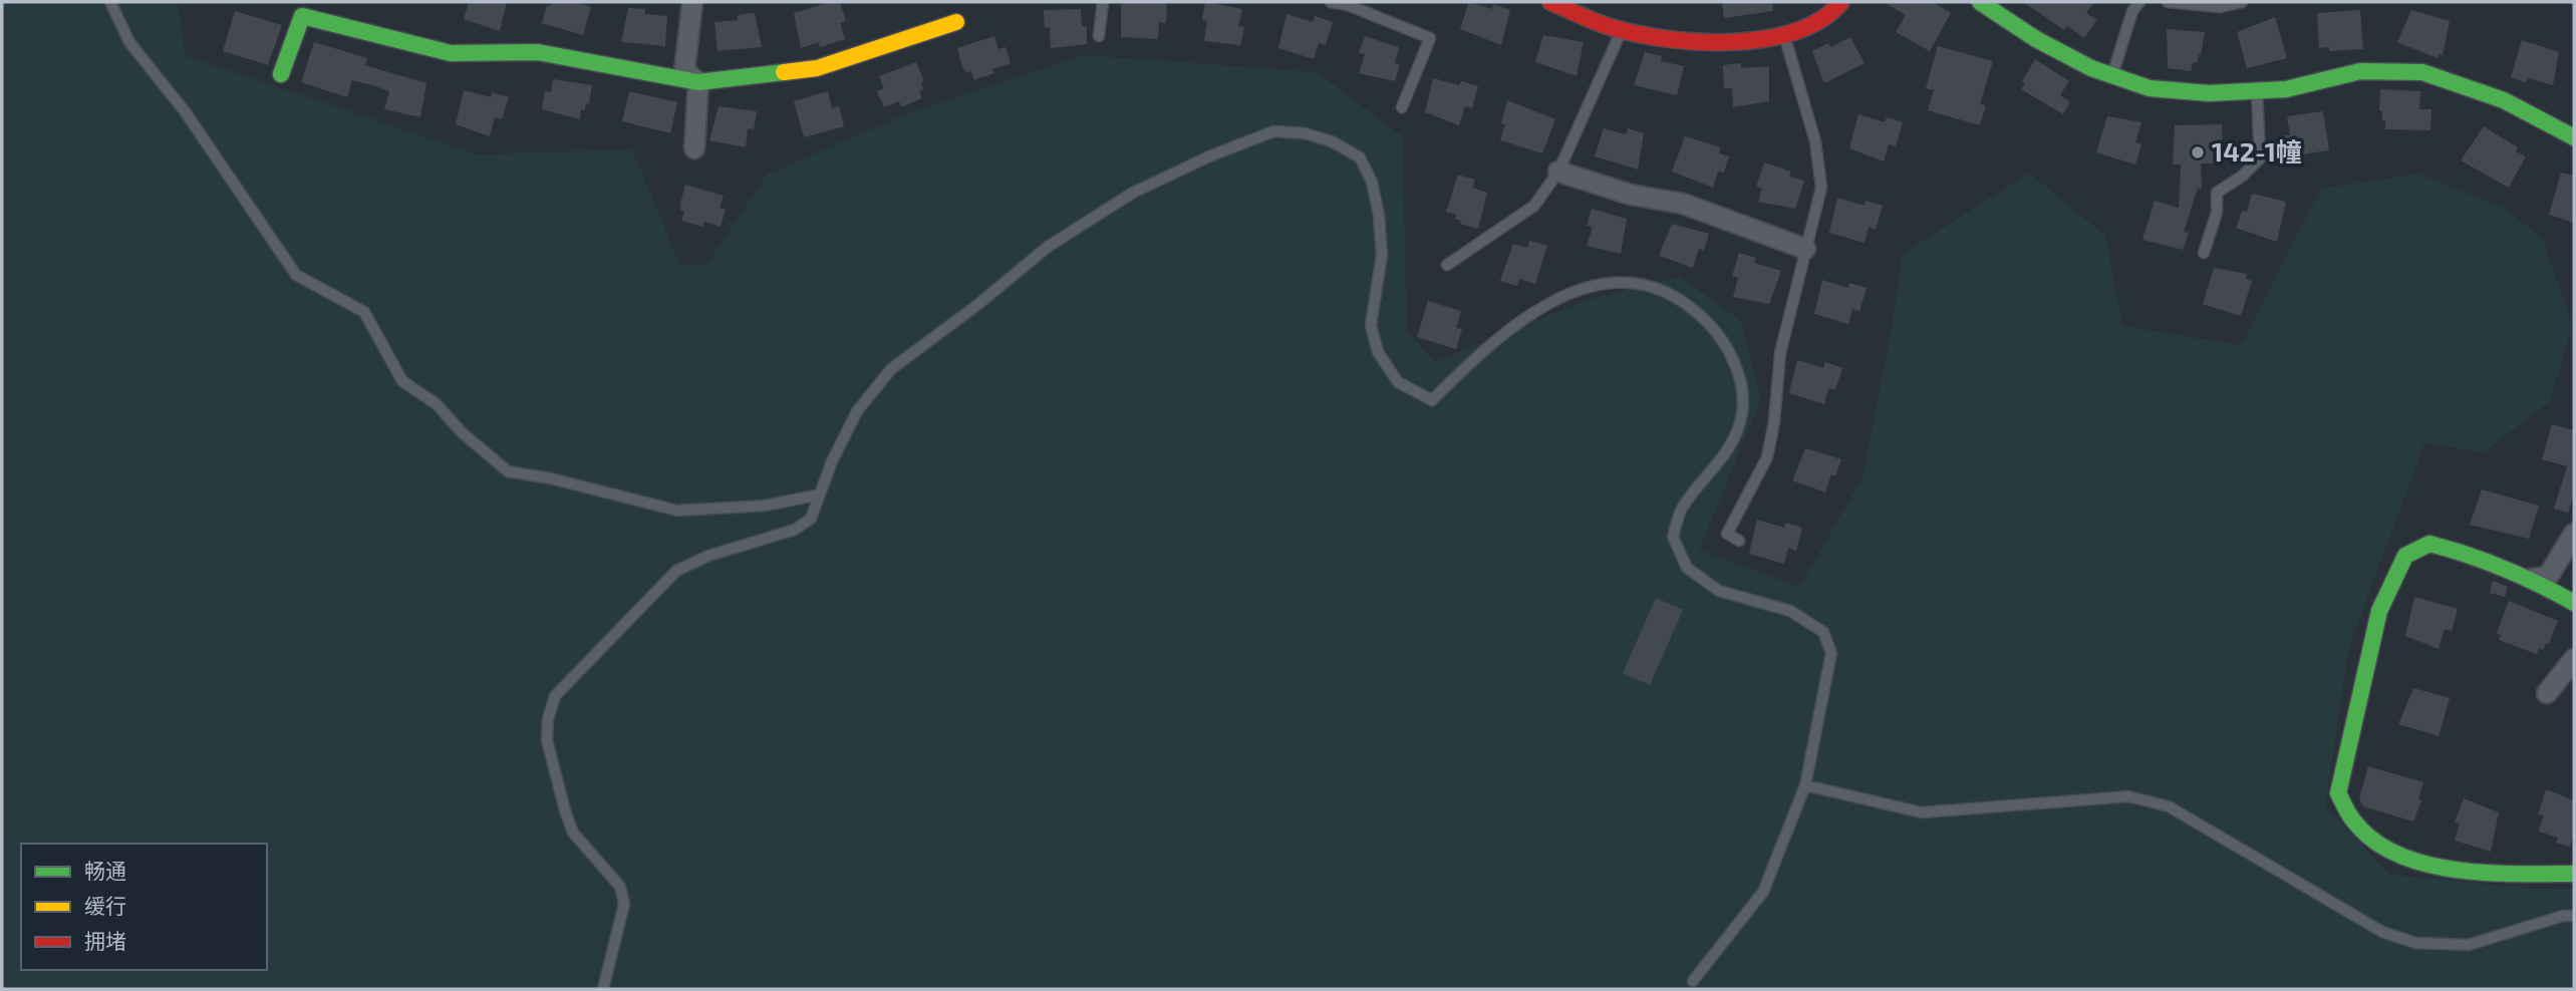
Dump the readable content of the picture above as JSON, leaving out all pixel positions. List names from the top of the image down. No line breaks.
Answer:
{"places":["142-1幢"],"legend":["畅通","缓行","拥堵"]}
